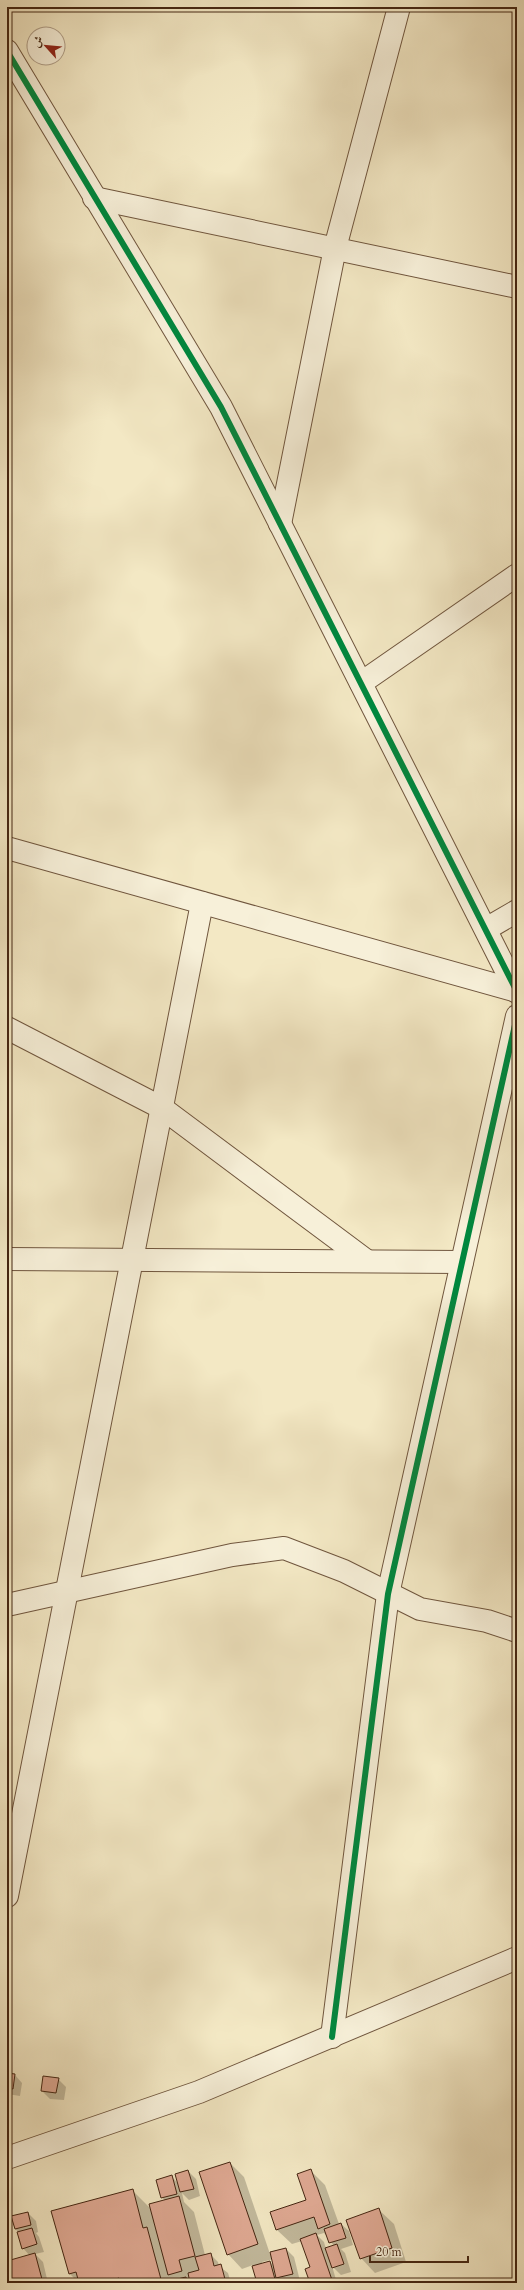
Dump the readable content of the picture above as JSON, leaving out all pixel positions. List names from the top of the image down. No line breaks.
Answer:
{"scale_bar":"20 m","north":"top left"}
